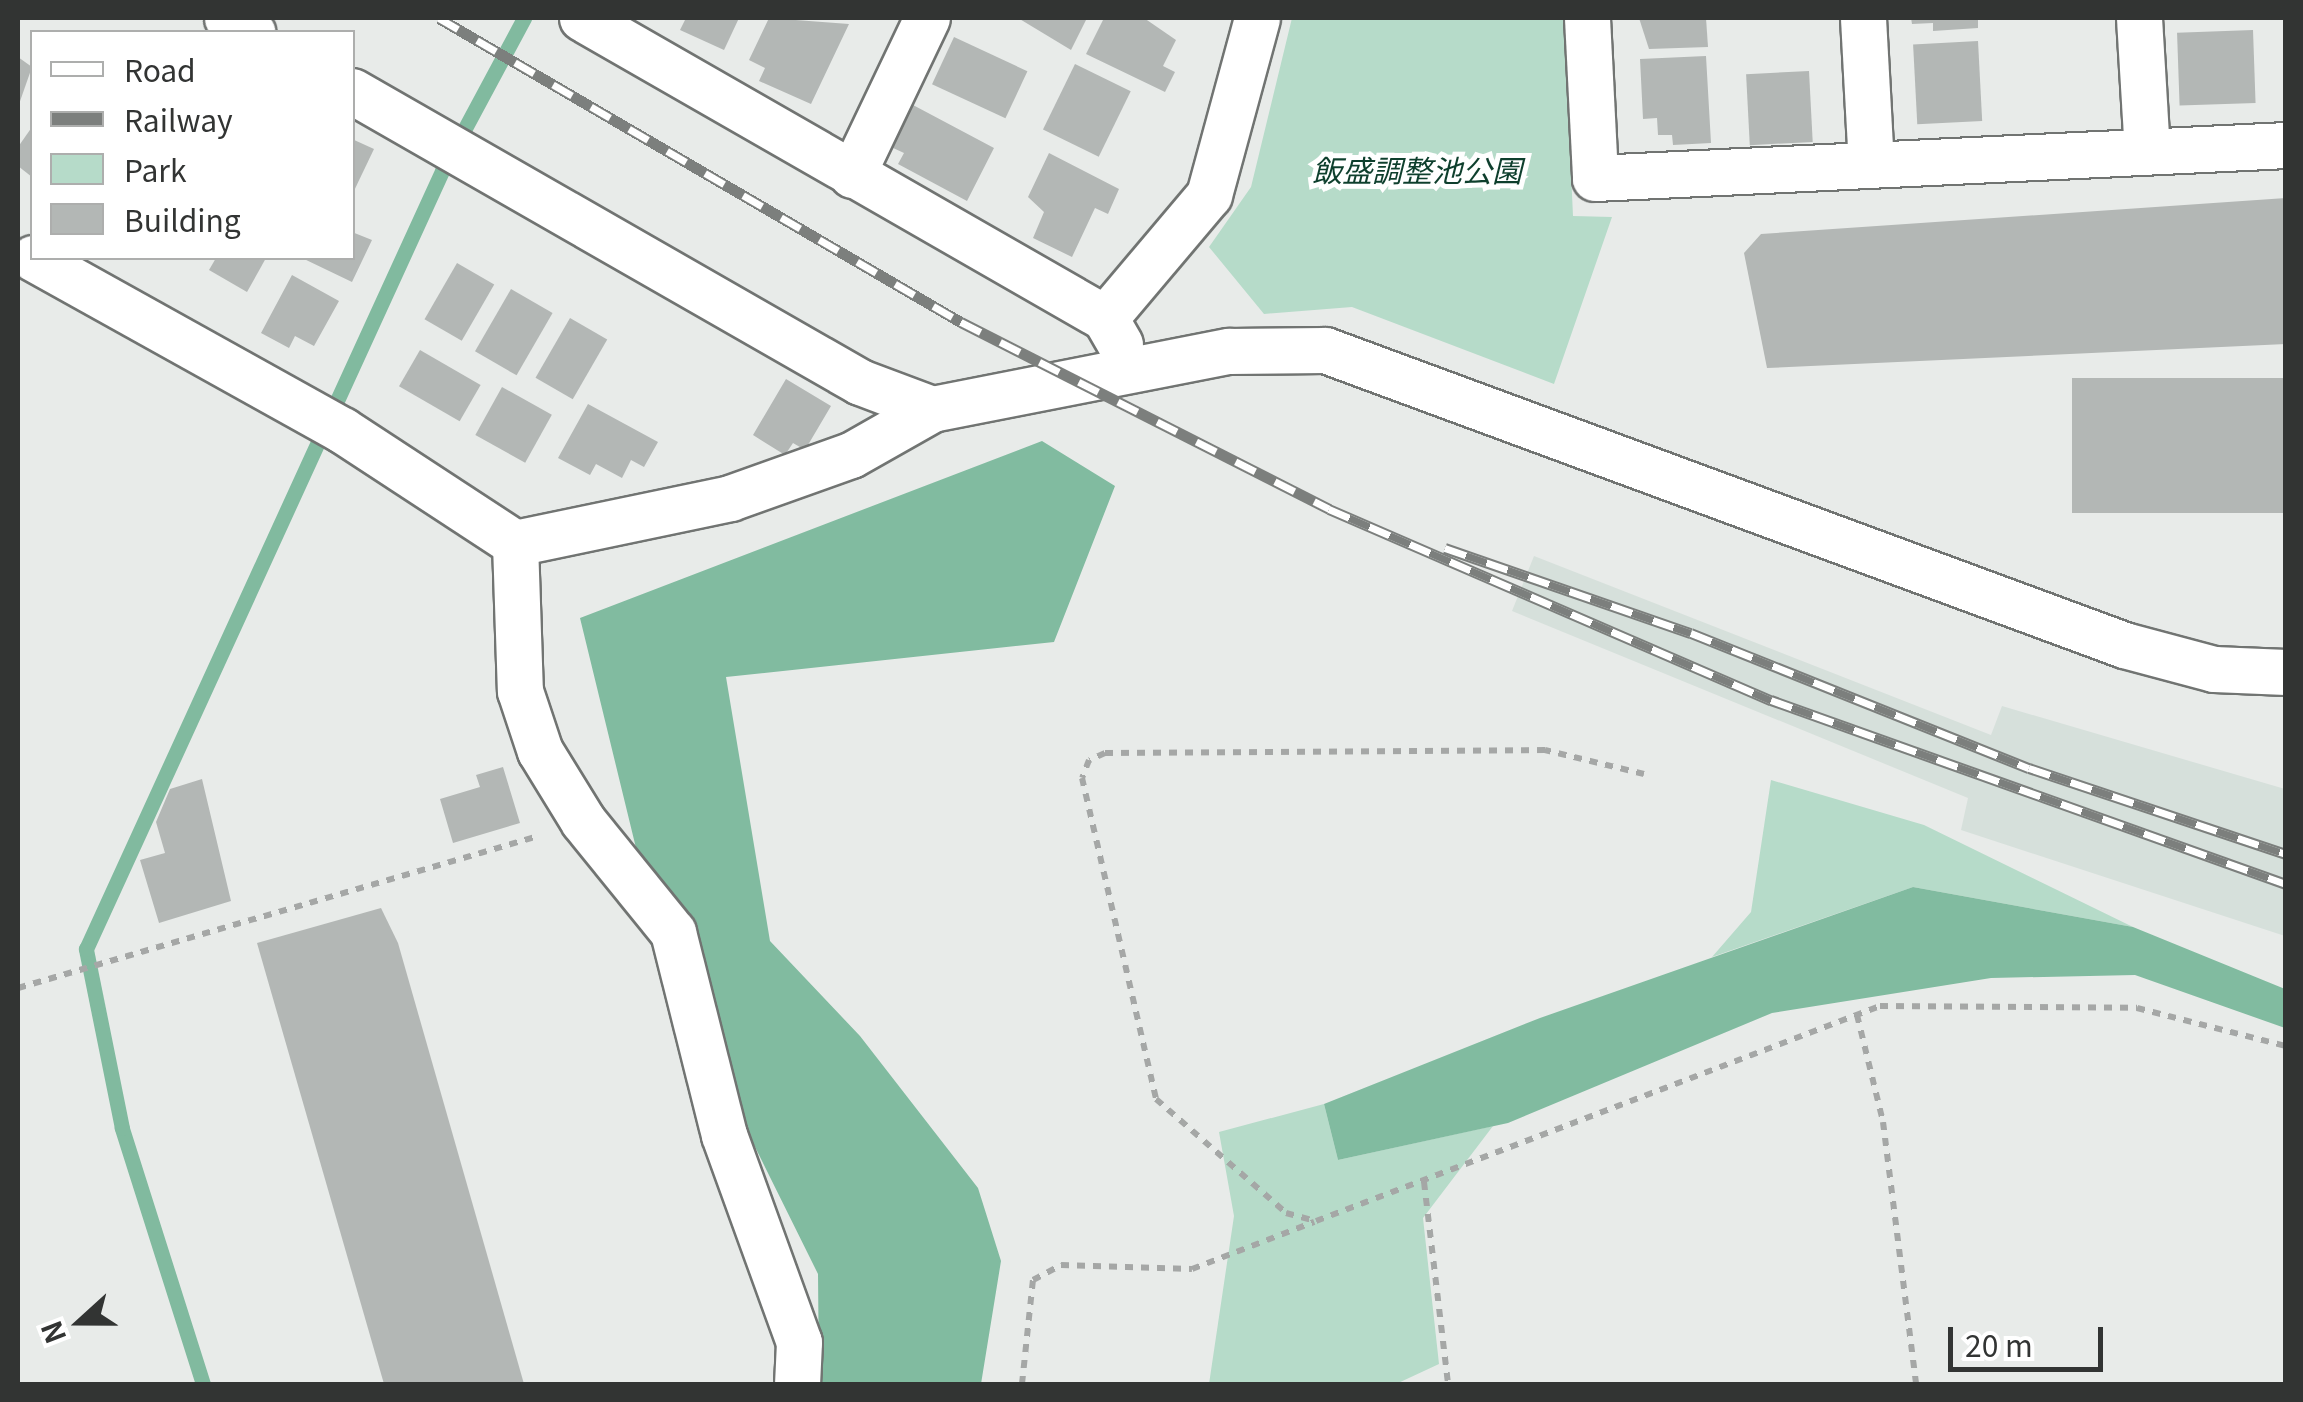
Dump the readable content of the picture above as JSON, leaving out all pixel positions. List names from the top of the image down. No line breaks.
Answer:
{"parks":["飯盛調整池公園"],"legend":["Road","Railway","Park","Building"],"scale_bar":"20 m","north":"left"}
